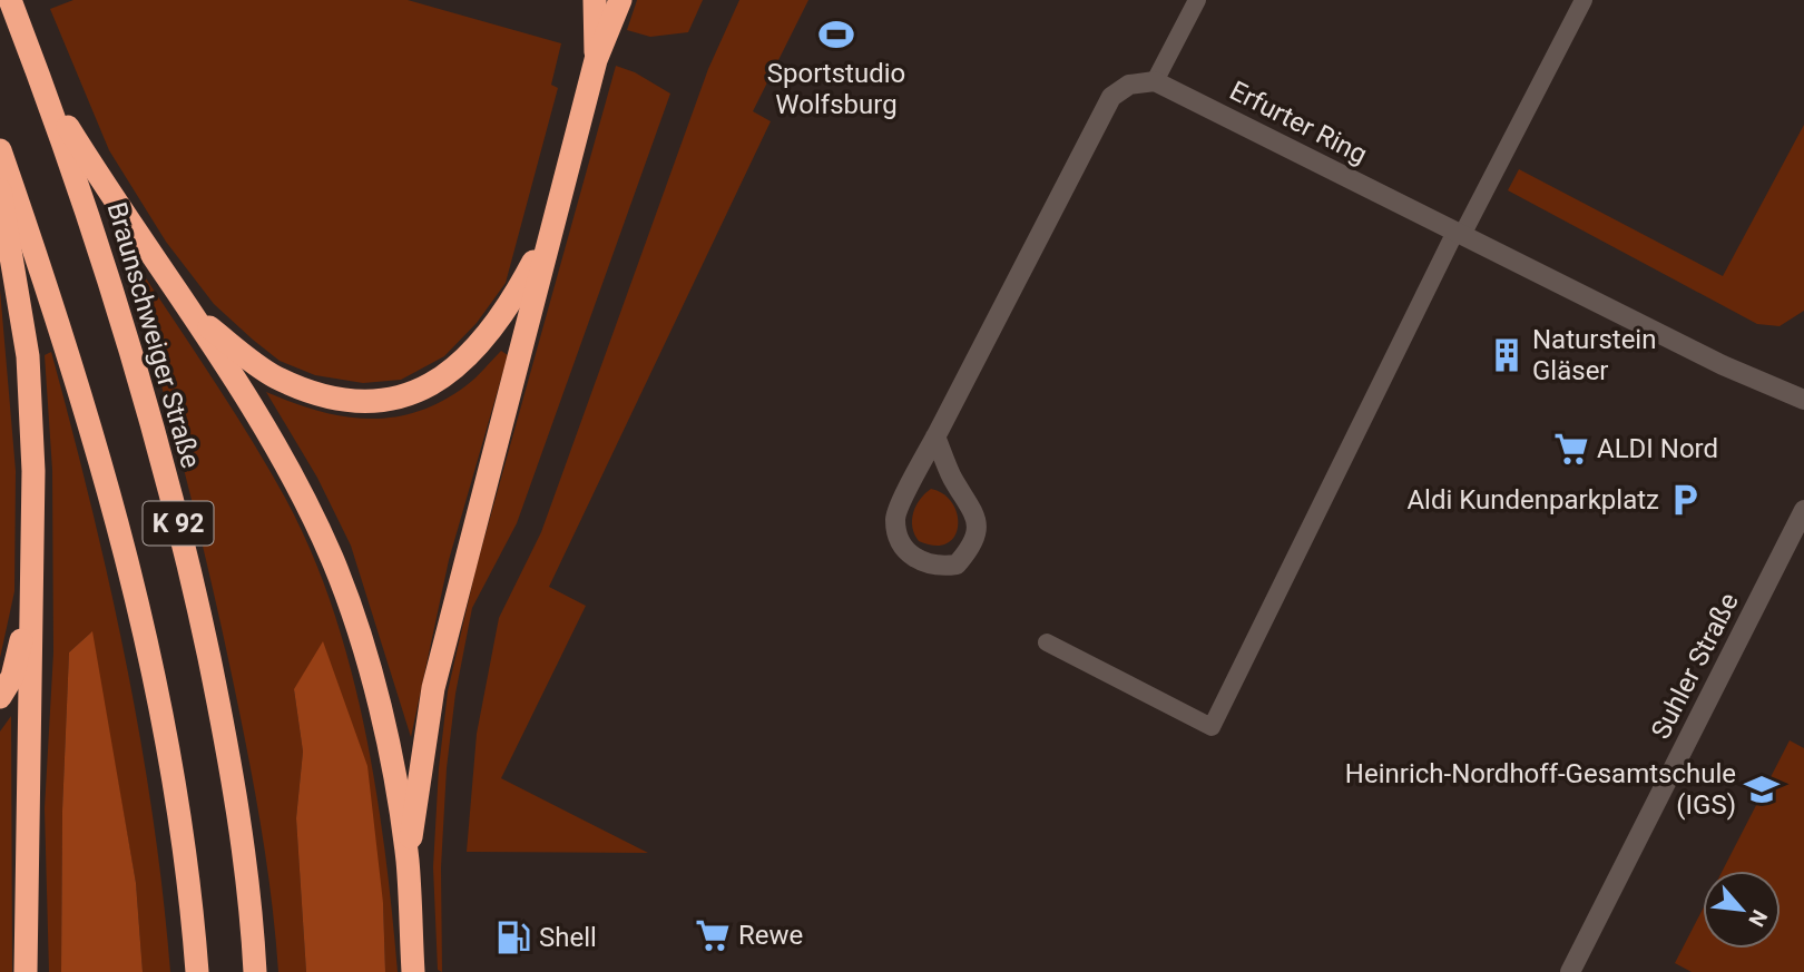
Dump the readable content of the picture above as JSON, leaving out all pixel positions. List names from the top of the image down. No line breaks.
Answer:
{"streets":{"highway":["Braunschweiger Straße","K 92"],"street":["Erfurter Ring","Suhler Straße"]},"places":{"sports":["Sportstudio Wolfsburg"],"building":["Naturstein Gläser"],"supermarket":["ALDI Nord","Rewe"],"parking":["Aldi Kundenparkplatz"],"school or university":["Heinrich-Nordhoff-Gesamtschule (IGS)"],"fuel station":["Shell"]},"north":"bottom right"}
